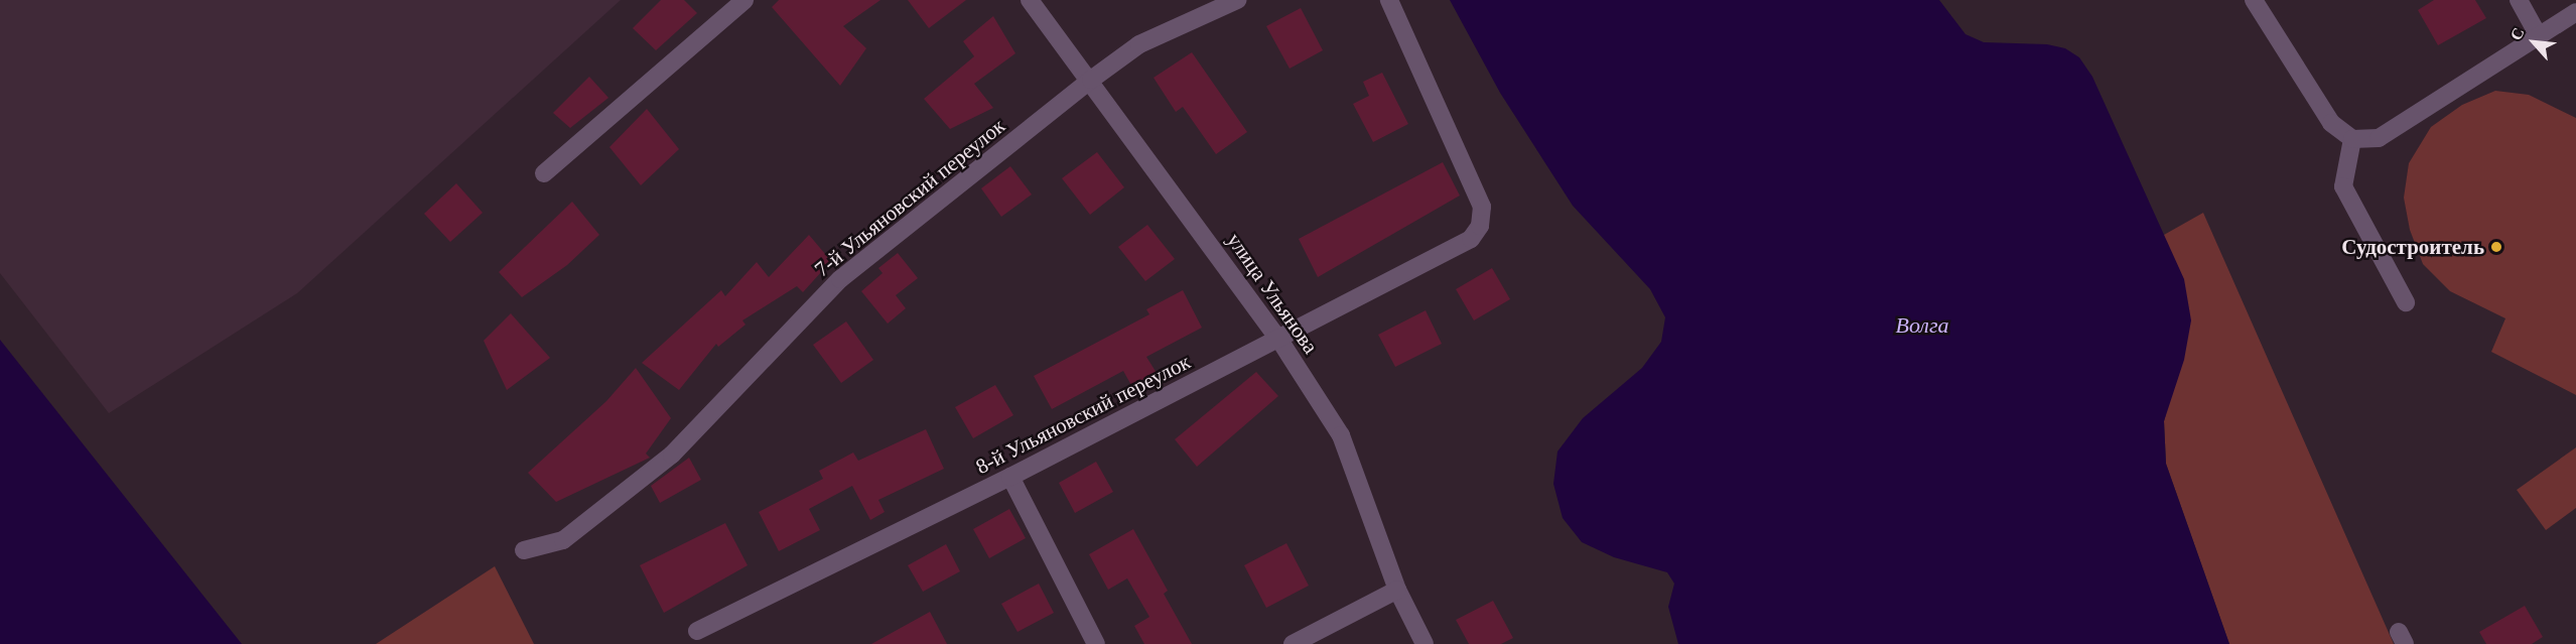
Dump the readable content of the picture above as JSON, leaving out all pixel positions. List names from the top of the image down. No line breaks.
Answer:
{"streets":{"street":["7-й Ульяновский переулок","улица Ульянова","8-й Ульяновский переулок"]},"crossings":[["7-й Ульяновский переулок","улица Ульянова"],["улица Ульянова","8-й Ульяновский переулок"]],"water":["Волга"],"places":["Судостроитель"],"north":"top left"}
